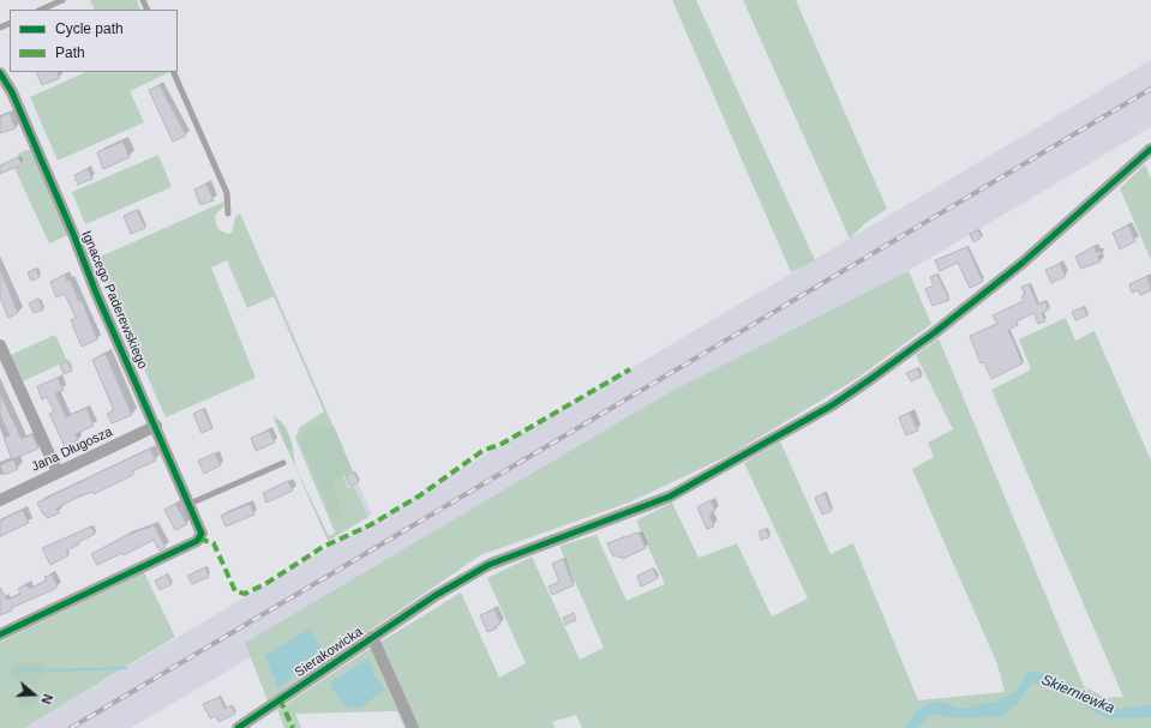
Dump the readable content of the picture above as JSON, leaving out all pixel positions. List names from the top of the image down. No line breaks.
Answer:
{"streets":{"street":["Ignacego Paderewskiego","Jana Długosza","Sierakowicka"]},"crossings":[["Ignacego Paderewskiego","Jana Długosza"]],"water":["Skierniewka"],"legend":["Cycle path","Path"],"north":"right"}
